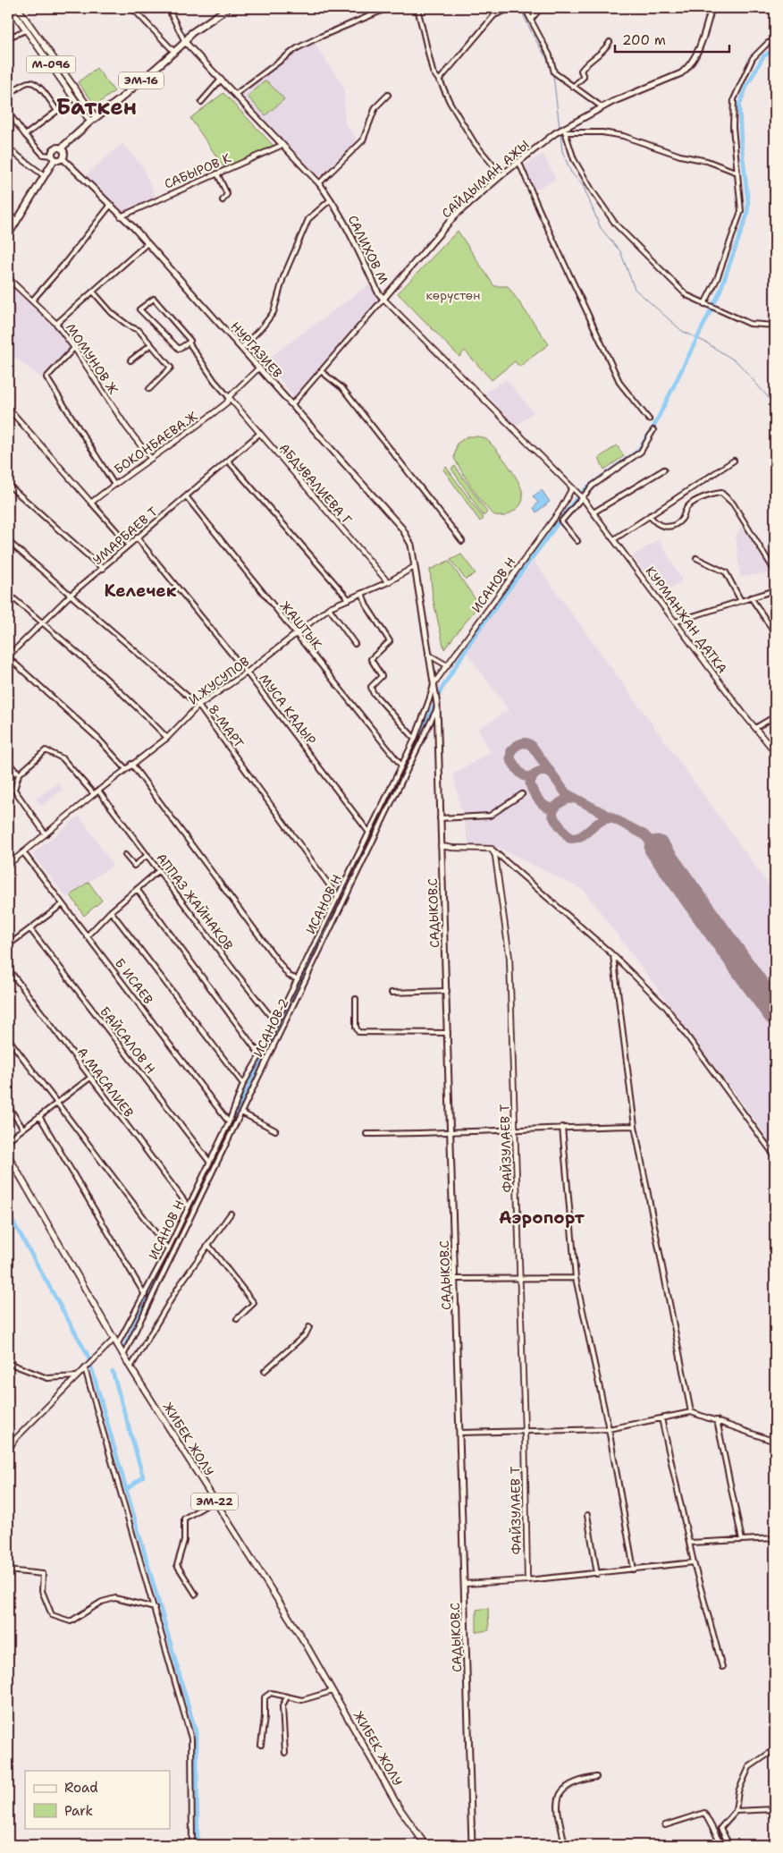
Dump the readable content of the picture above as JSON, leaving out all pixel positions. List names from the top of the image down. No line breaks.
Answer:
{"streets":{"highway":["ЭМ-16"],"main road":["М-096","САЙДЫМАН АЖЫ","САЛИХОВ М","НУРГАЗИЕВ","САДЫКОВ.С","ЖИБЕК ЖОЛУ","ЭМ-22"],"street":["САБЫРОВ К","МОМУНОВ Ж","БОКОНБАЕВА.Ж","АБДУВАЛИЕВА Г","УМАРБАЕВ Т","ИСАНОВ Н","КУРМАНЖАН ДАТКА","ЖАШТЫК","И.ЖУСУПОВ","МУСА КАДЫР","8-МАРТ","АППАЗ ЖАЙНАКОВ","Б ИСАЕВ","ИСАНОВ-2","БАЙСАЛОВ Н","А МАСАЛИЕВ","ФАЙЗУЛАЕВ Т"]},"crossings":[["М-096","ЭМ-16"],["ЭМ-16","САЛИХОВ М"],["ЭМ-16","НУРГАЗИЕВ"],["САБЫРОВ К","САЛИХОВ М"],["САБЫРОВ К","НУРГАЗИЕВ"],["САЙДЫМАН АЖЫ","САЛИХОВ М"],["САЙДЫМАН АЖЫ","НУРГАЗИЕВ"],["САЛИХОВ М","ИСАНОВ Н"],["САЛИХОВ М","КУРМАНЖАН ДАТКА"],["НУРГАЗИЕВ","БОКОНБАЕВА.Ж"],["НУРГАЗИЕВ","И.ЖУСУПОВ"],["МОМУНОВ Ж","БОКОНБАЕВА.Ж"],["БОКОНБАЕВА.Ж","АБДУВАЛИЕВА Г"],["АБДУВАЛИЕВА Г","УМАРБАЕВ Т"],["АБДУВАЛИЕВА Г","И.ЖУСУПОВ"],["УМАРБАЕВ Т","ЖАШТЫК"],["УМАРБАЕВ Т","МУСА КАДЫР"],["УМАРБАЕВ Т","8-МАРТ"],["ИСАНОВ Н","ЖАШТЫК"],["ИСАНОВ Н","МУСА КАДЫР"],["ИСАНОВ Н","8-МАРТ"],["ИСАНОВ Н","АППАЗ ЖАЙНАКОВ"],["ИСАНОВ Н","САДЫКОВ.С"],["ИСАНОВ Н","Б ИСАЕВ"],["ИСАНОВ Н","БАЙСАЛОВ Н"],["ИСАНОВ Н","А МАСАЛИЕВ"],["ИСАНОВ Н","ЖИБЕК ЖОЛУ"],["ЖАШТЫК","И.ЖУСУПОВ"],["И.ЖУСУПОВ","МУСА КАДЫР"],["И.ЖУСУПОВ","8-МАРТ"],["И.ЖУСУПОВ","АППАЗ ЖАЙНАКОВ"],["И.ЖУСУПОВ","Б ИСАЕВ"],["САДЫКОВ.С","ИСАНОВ-2"],["ИСАНОВ-2","ЖИБЕК ЖОЛУ"]],"districts":["Баткен","Келечек","Аэропорт"],"parks":["көрүстөн"],"legend":["Road","Park"],"scale_bar":"200 m"}
